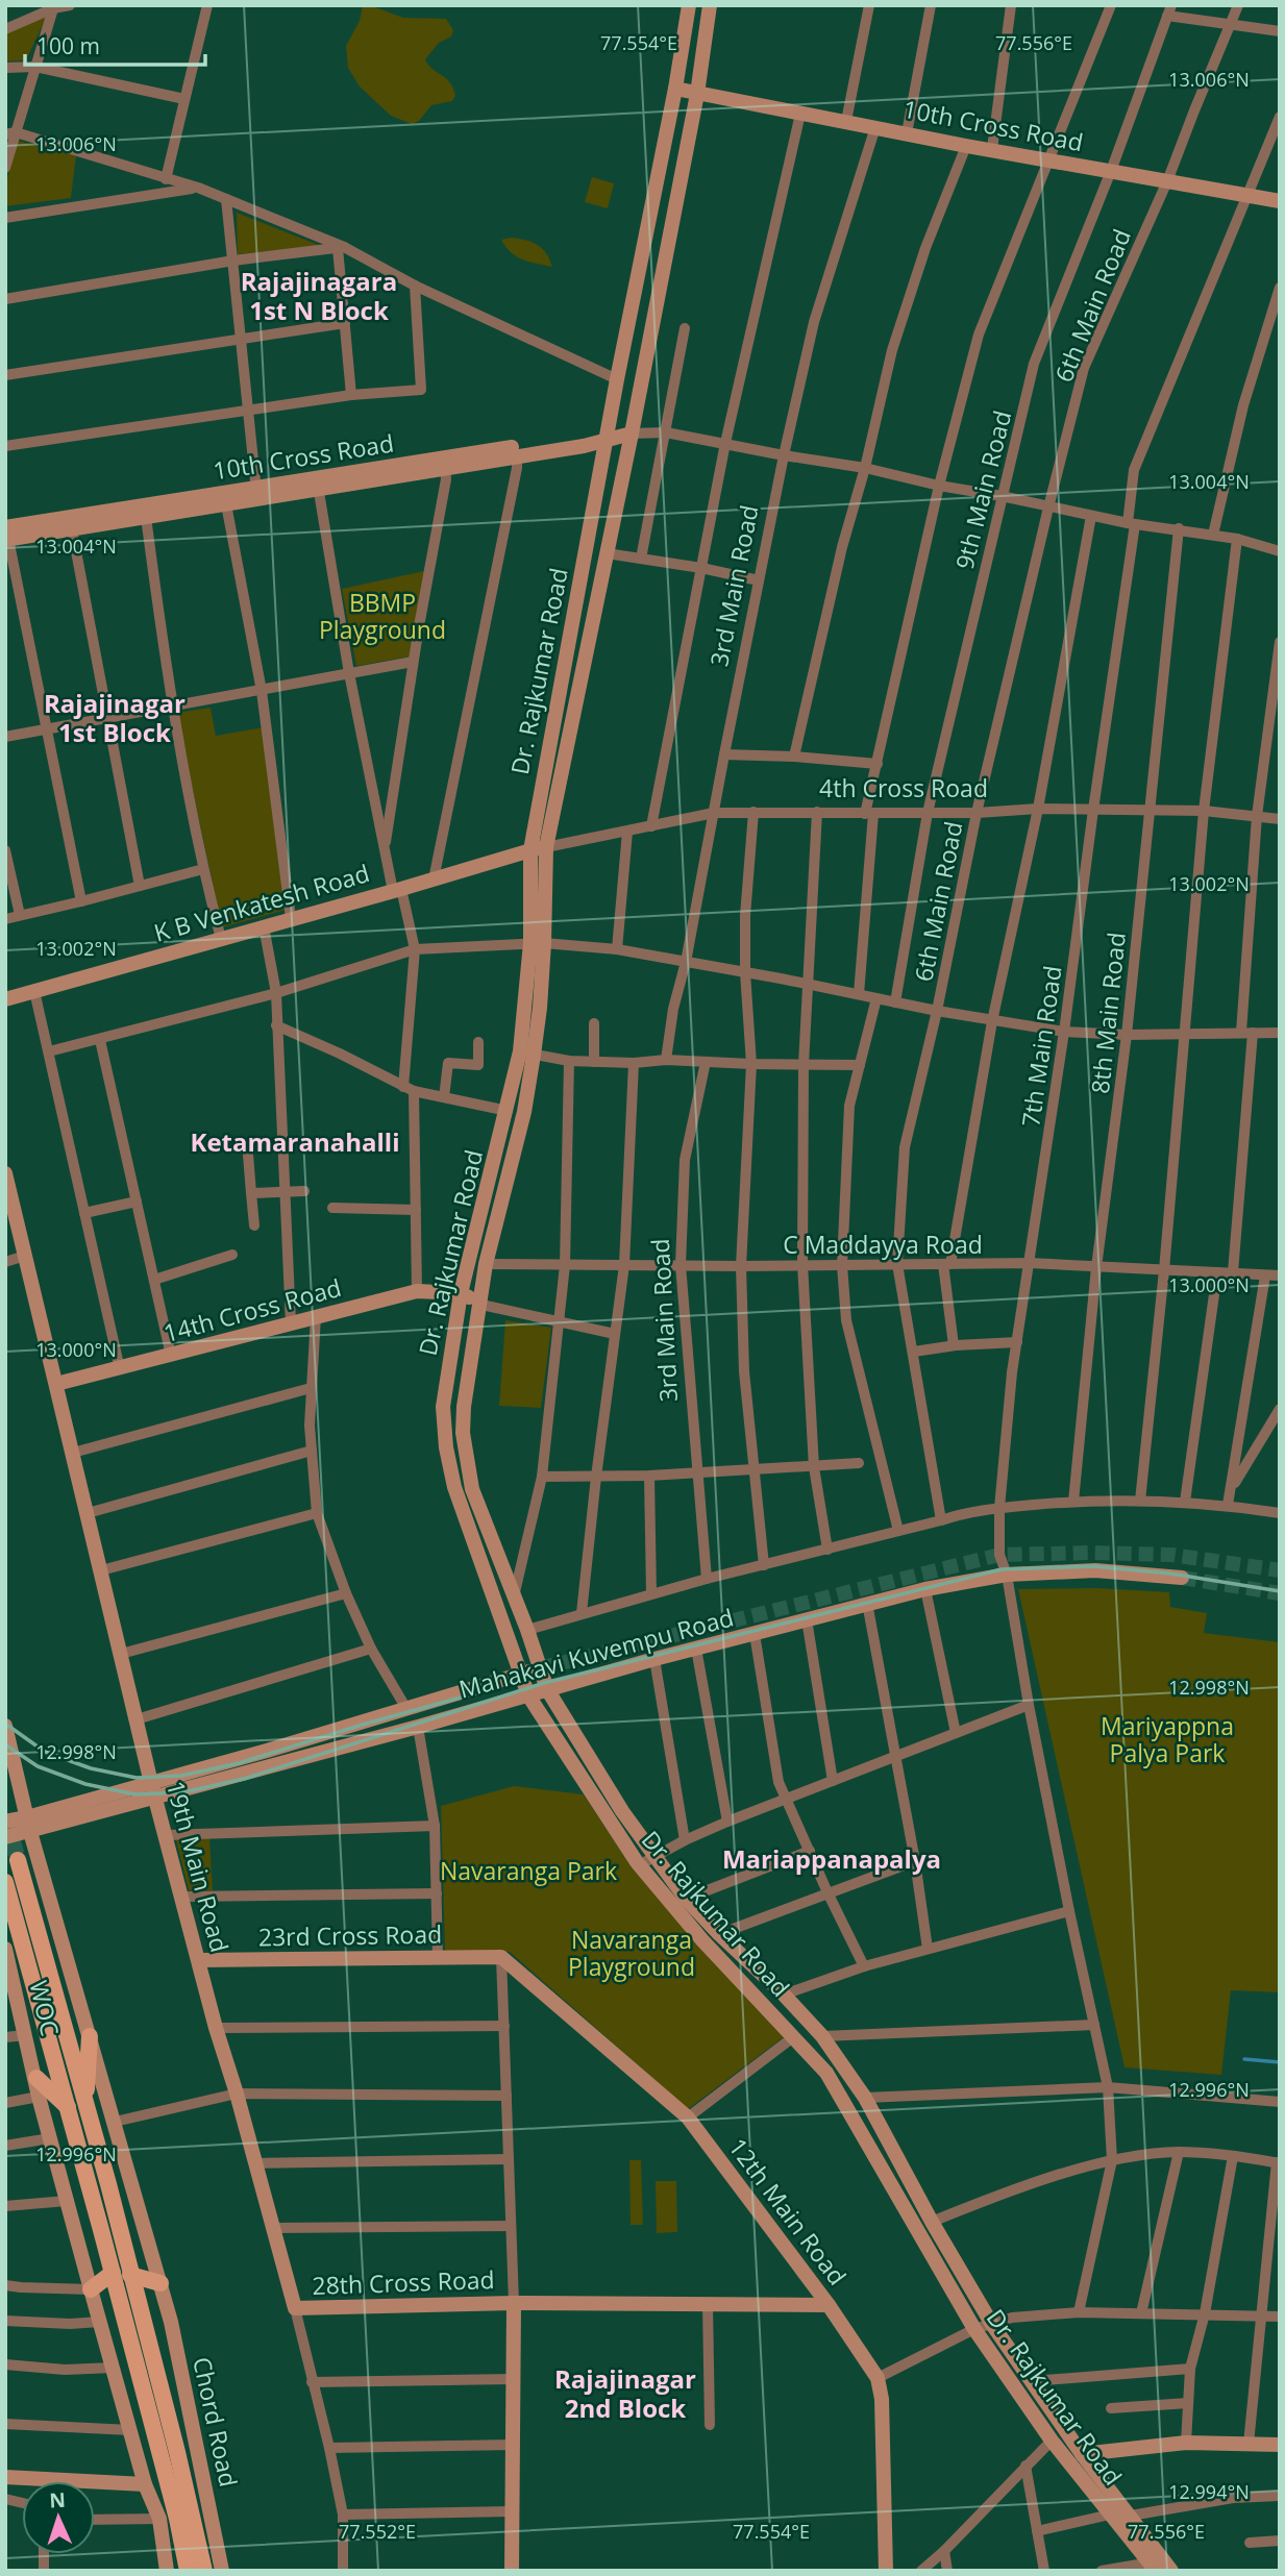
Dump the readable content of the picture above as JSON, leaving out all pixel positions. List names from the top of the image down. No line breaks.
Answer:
{"streets":{"main road":["10th Cross Road","Dr. Rajkumar Road","4th Cross Road","K B Venkatesh Road","14th Cross Road","Mahakavi Kuvempu Road","19th Main Road","23rd Cross Road","WOC","12th Main Road","28th Cross Road","Chord Road"],"street":["6th Main Road","9th Main Road","3rd Main Road","8th Main Road","7th Main Road","C Maddayya Road"]},"crossings":[["10th Cross Road","6th Main Road"],["10th Cross Road","9th Main Road"],["10th Cross Road","3rd Main Road"],["10th Cross Road","Dr. Rajkumar Road"],["10th Cross Road","7th Main Road"],["6th Main Road","4th Cross Road"],["6th Main Road","C Maddayya Road"],["9th Main Road","4th Cross Road"],["3rd Main Road","4th Cross Road"],["3rd Main Road","C Maddayya Road"],["Dr. Rajkumar Road","4th Cross Road"],["Dr. Rajkumar Road","K B Venkatesh Road"],["Dr. Rajkumar Road","C Maddayya Road"],["Dr. Rajkumar Road","14th Cross Road"],["Dr. Rajkumar Road","Mahakavi Kuvempu Road"],["4th Cross Road","K B Venkatesh Road"],["4th Cross Road","8th Main Road"],["4th Cross Road","7th Main Road"],["8th Main Road","C Maddayya Road"],["7th Main Road","C Maddayya Road"],["7th Main Road","Mahakavi Kuvempu Road"],["14th Cross Road","19th Main Road"],["Mahakavi Kuvempu Road","19th Main Road"],["Mahakavi Kuvempu Road","Chord Road"],["19th Main Road","23rd Cross Road"],["19th Main Road","28th Cross Road"],["23rd Cross Road","12th Main Road"],["12th Main Road","28th Cross Road"]],"districts":["Rajajinagara 1st N Block","Rajajinagar 1st Block","Ketamaranahalli","Mariappanapalya","Rajajinagar 2nd Block"],"parks":["BBMP Playground","Mariyappna Palya Park","Navaranga Park","Navaranga Playground"],"scale_bar":"100 m","north":"top","coordinates":["77.554°E","77.556°E","13.006°N","13.004°N","13.002°N","13.000°N","12.998°N","12.996°N","12.994°N","77.552°E"]}
